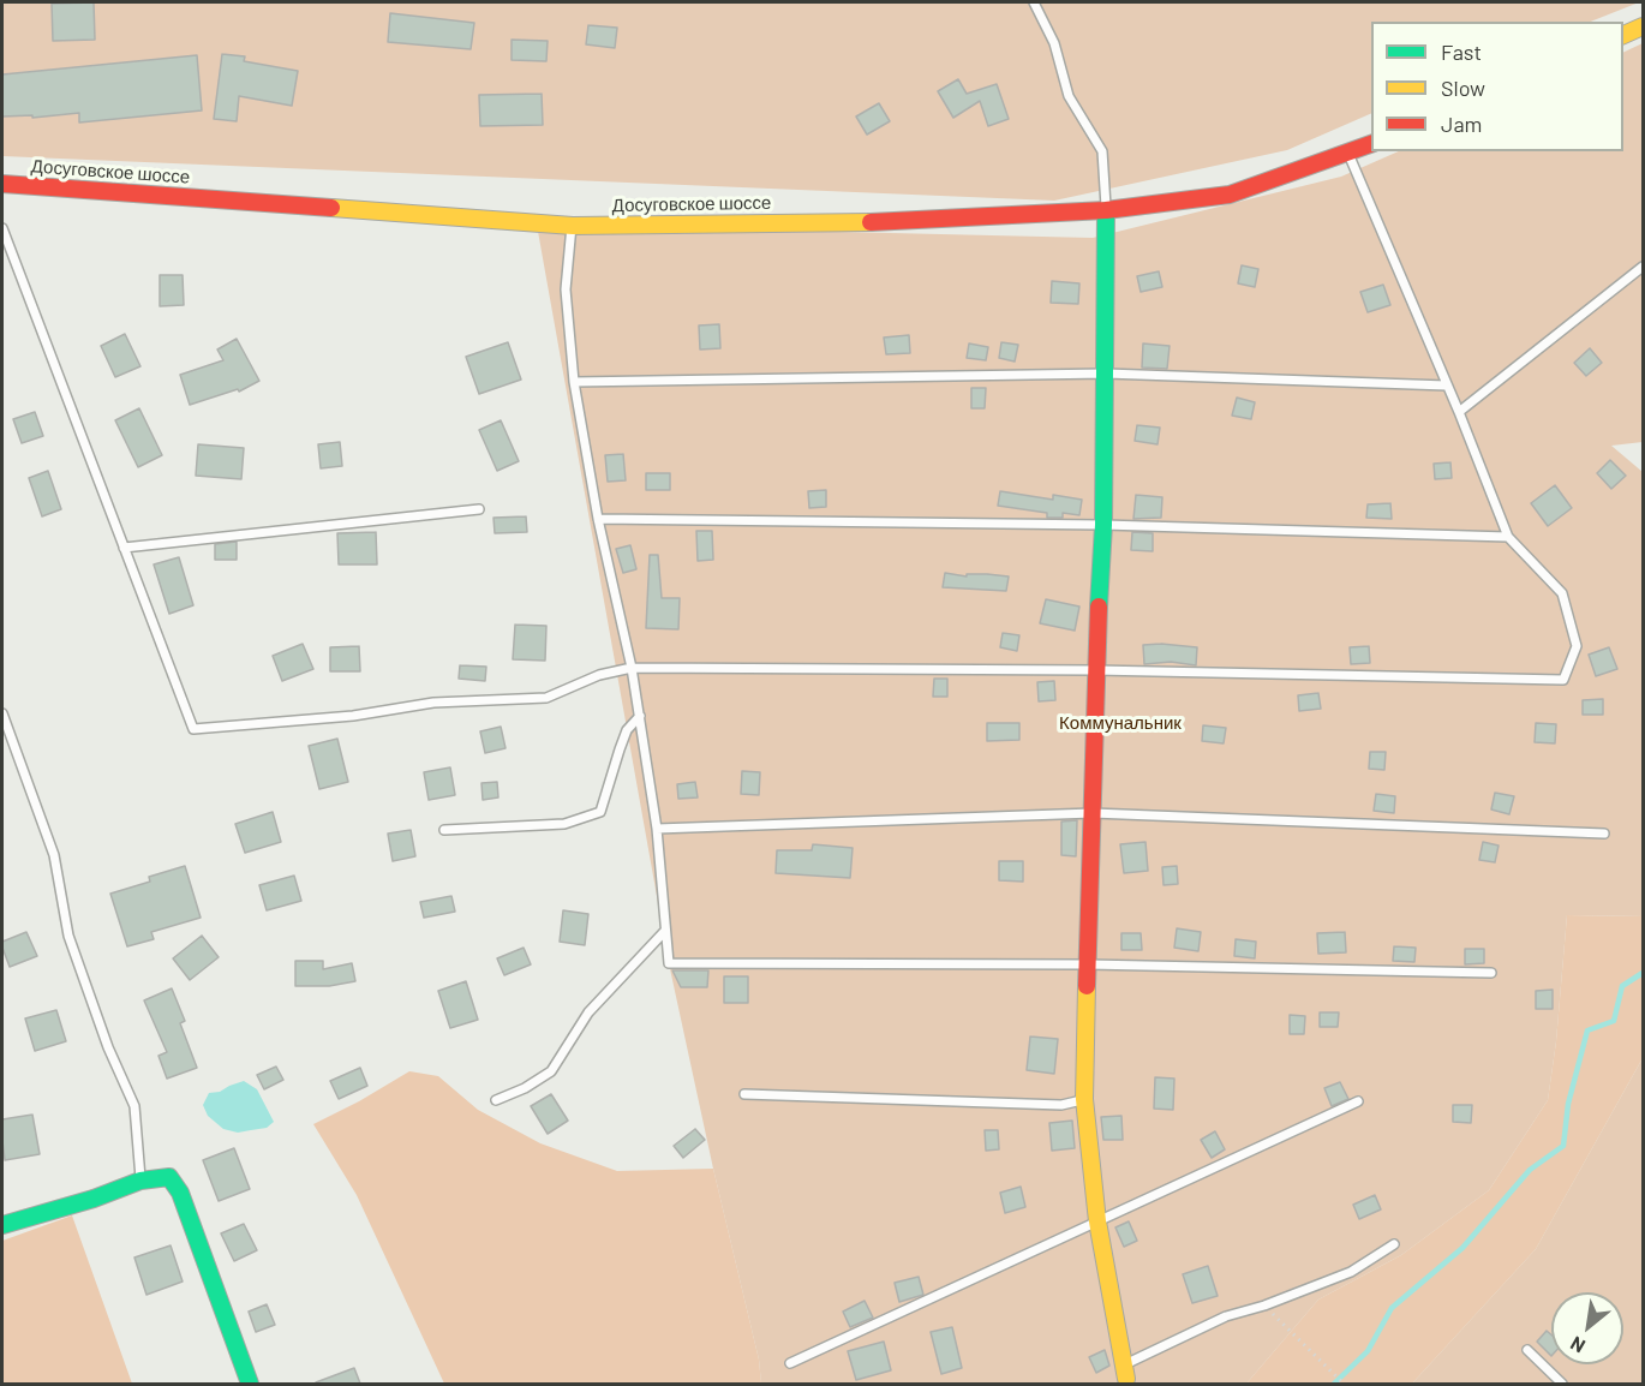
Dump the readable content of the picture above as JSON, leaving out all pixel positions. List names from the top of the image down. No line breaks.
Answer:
{"streets":{"street":["Досуговское шоссе"]},"parks":["Коммунальник"],"legend":["Fast","Slow","Jam"],"north":"bottom left"}
